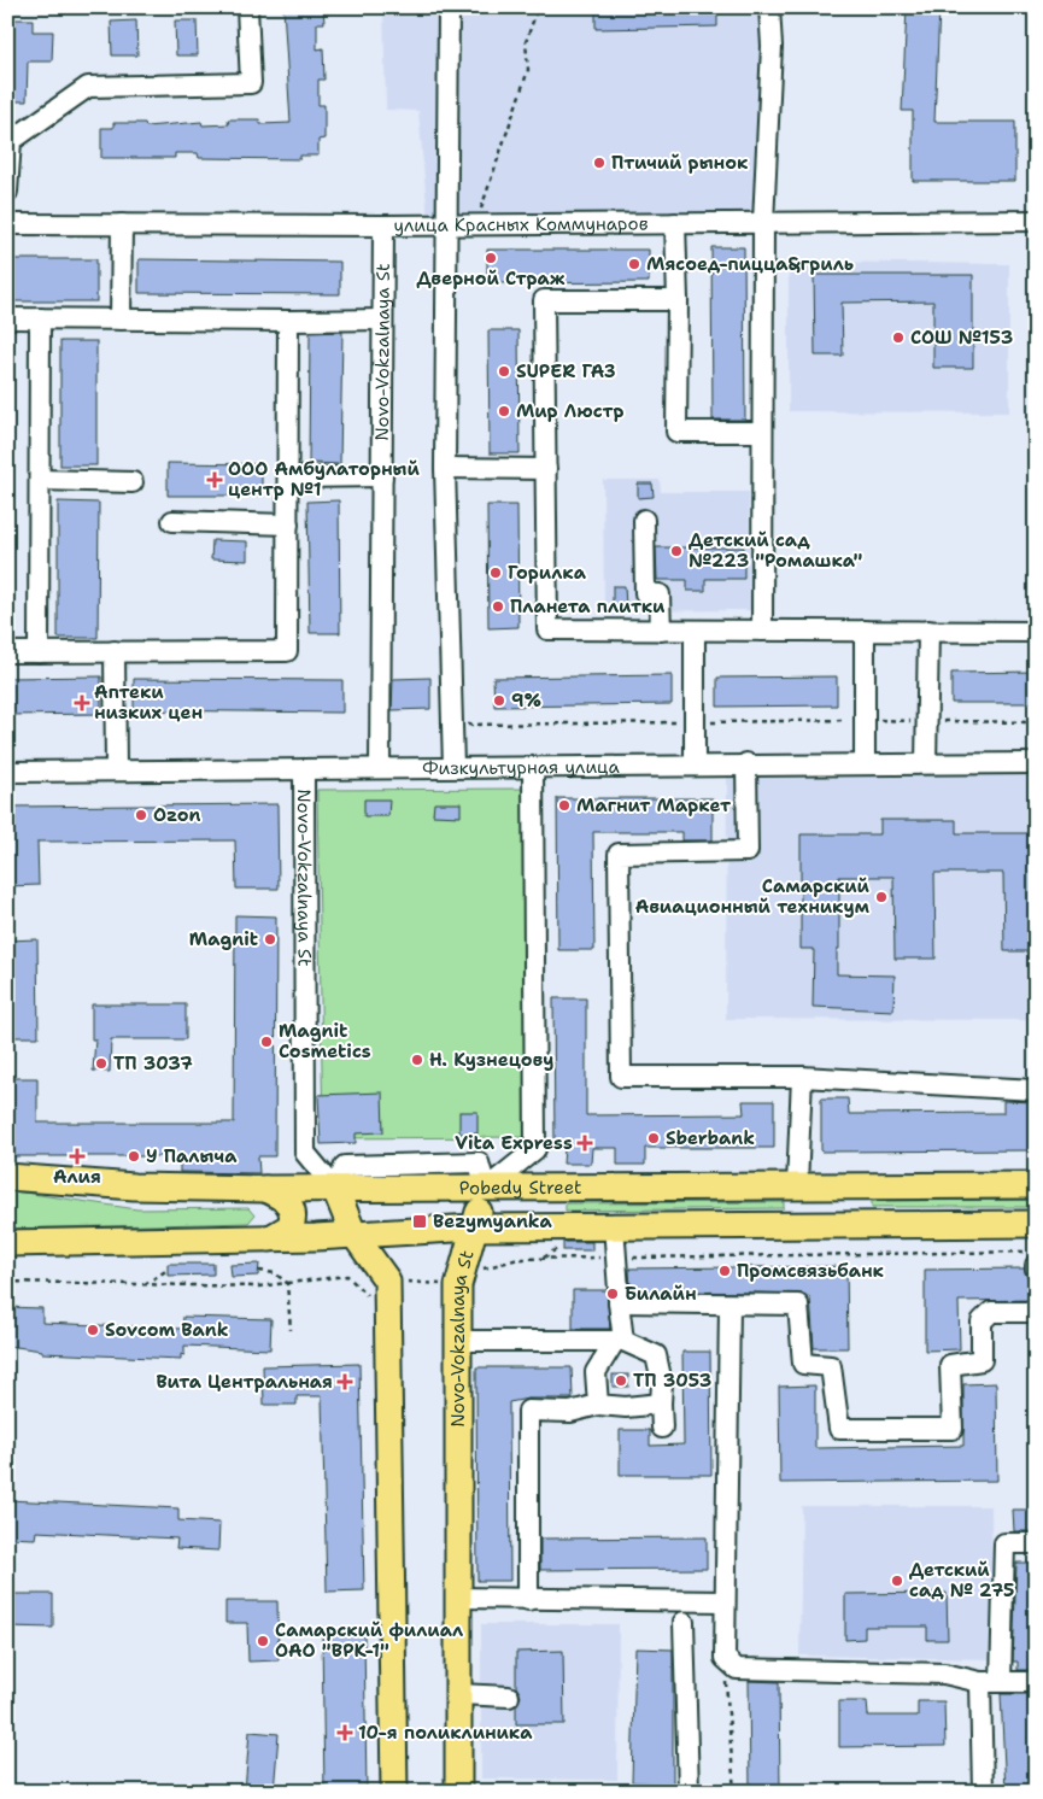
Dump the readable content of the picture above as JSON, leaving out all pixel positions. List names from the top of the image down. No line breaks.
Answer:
{"streets":{"main road":["Novo-Vokzalnaya St","Pobedy Street"],"street":["улица Красных Коммунаров","Физкультурная улица"]},"crossings":[["улица Красных Коммунаров","Novo-Vokzalnaya St"],["Novo-Vokzalnaya St","Физкультурная улица"],["Novo-Vokzalnaya St","Pobedy Street"]],"places":{"other":["Птичий рынок","Дверной Страж","Мясоед-пицца&гриль","СОШ №153","SUPER ГАЗ","Мир Люстр","Детский сад №223 \"Ромашка\"","Горилка","Планета плитки","9%","Магнит Маркет","Ozon","Самарский Авиационный техникум","Magnit","Magnit Cosmetics","Н. Кузнецову","ТП 3037","Sberbank","У Палыча","Промсвязьбанк","Билайн","Sovcom Bank","ТП 3053","Детский сад № 275","Самарский филиал ОАО \"ВРК-1\""],"health":["ООО Амбулаторный центр №1","Аптеки низких цен","Vita Express","Алия","Вита Центральная","10-я поликлиника"],"transit":["Bezymyanka"]}}
